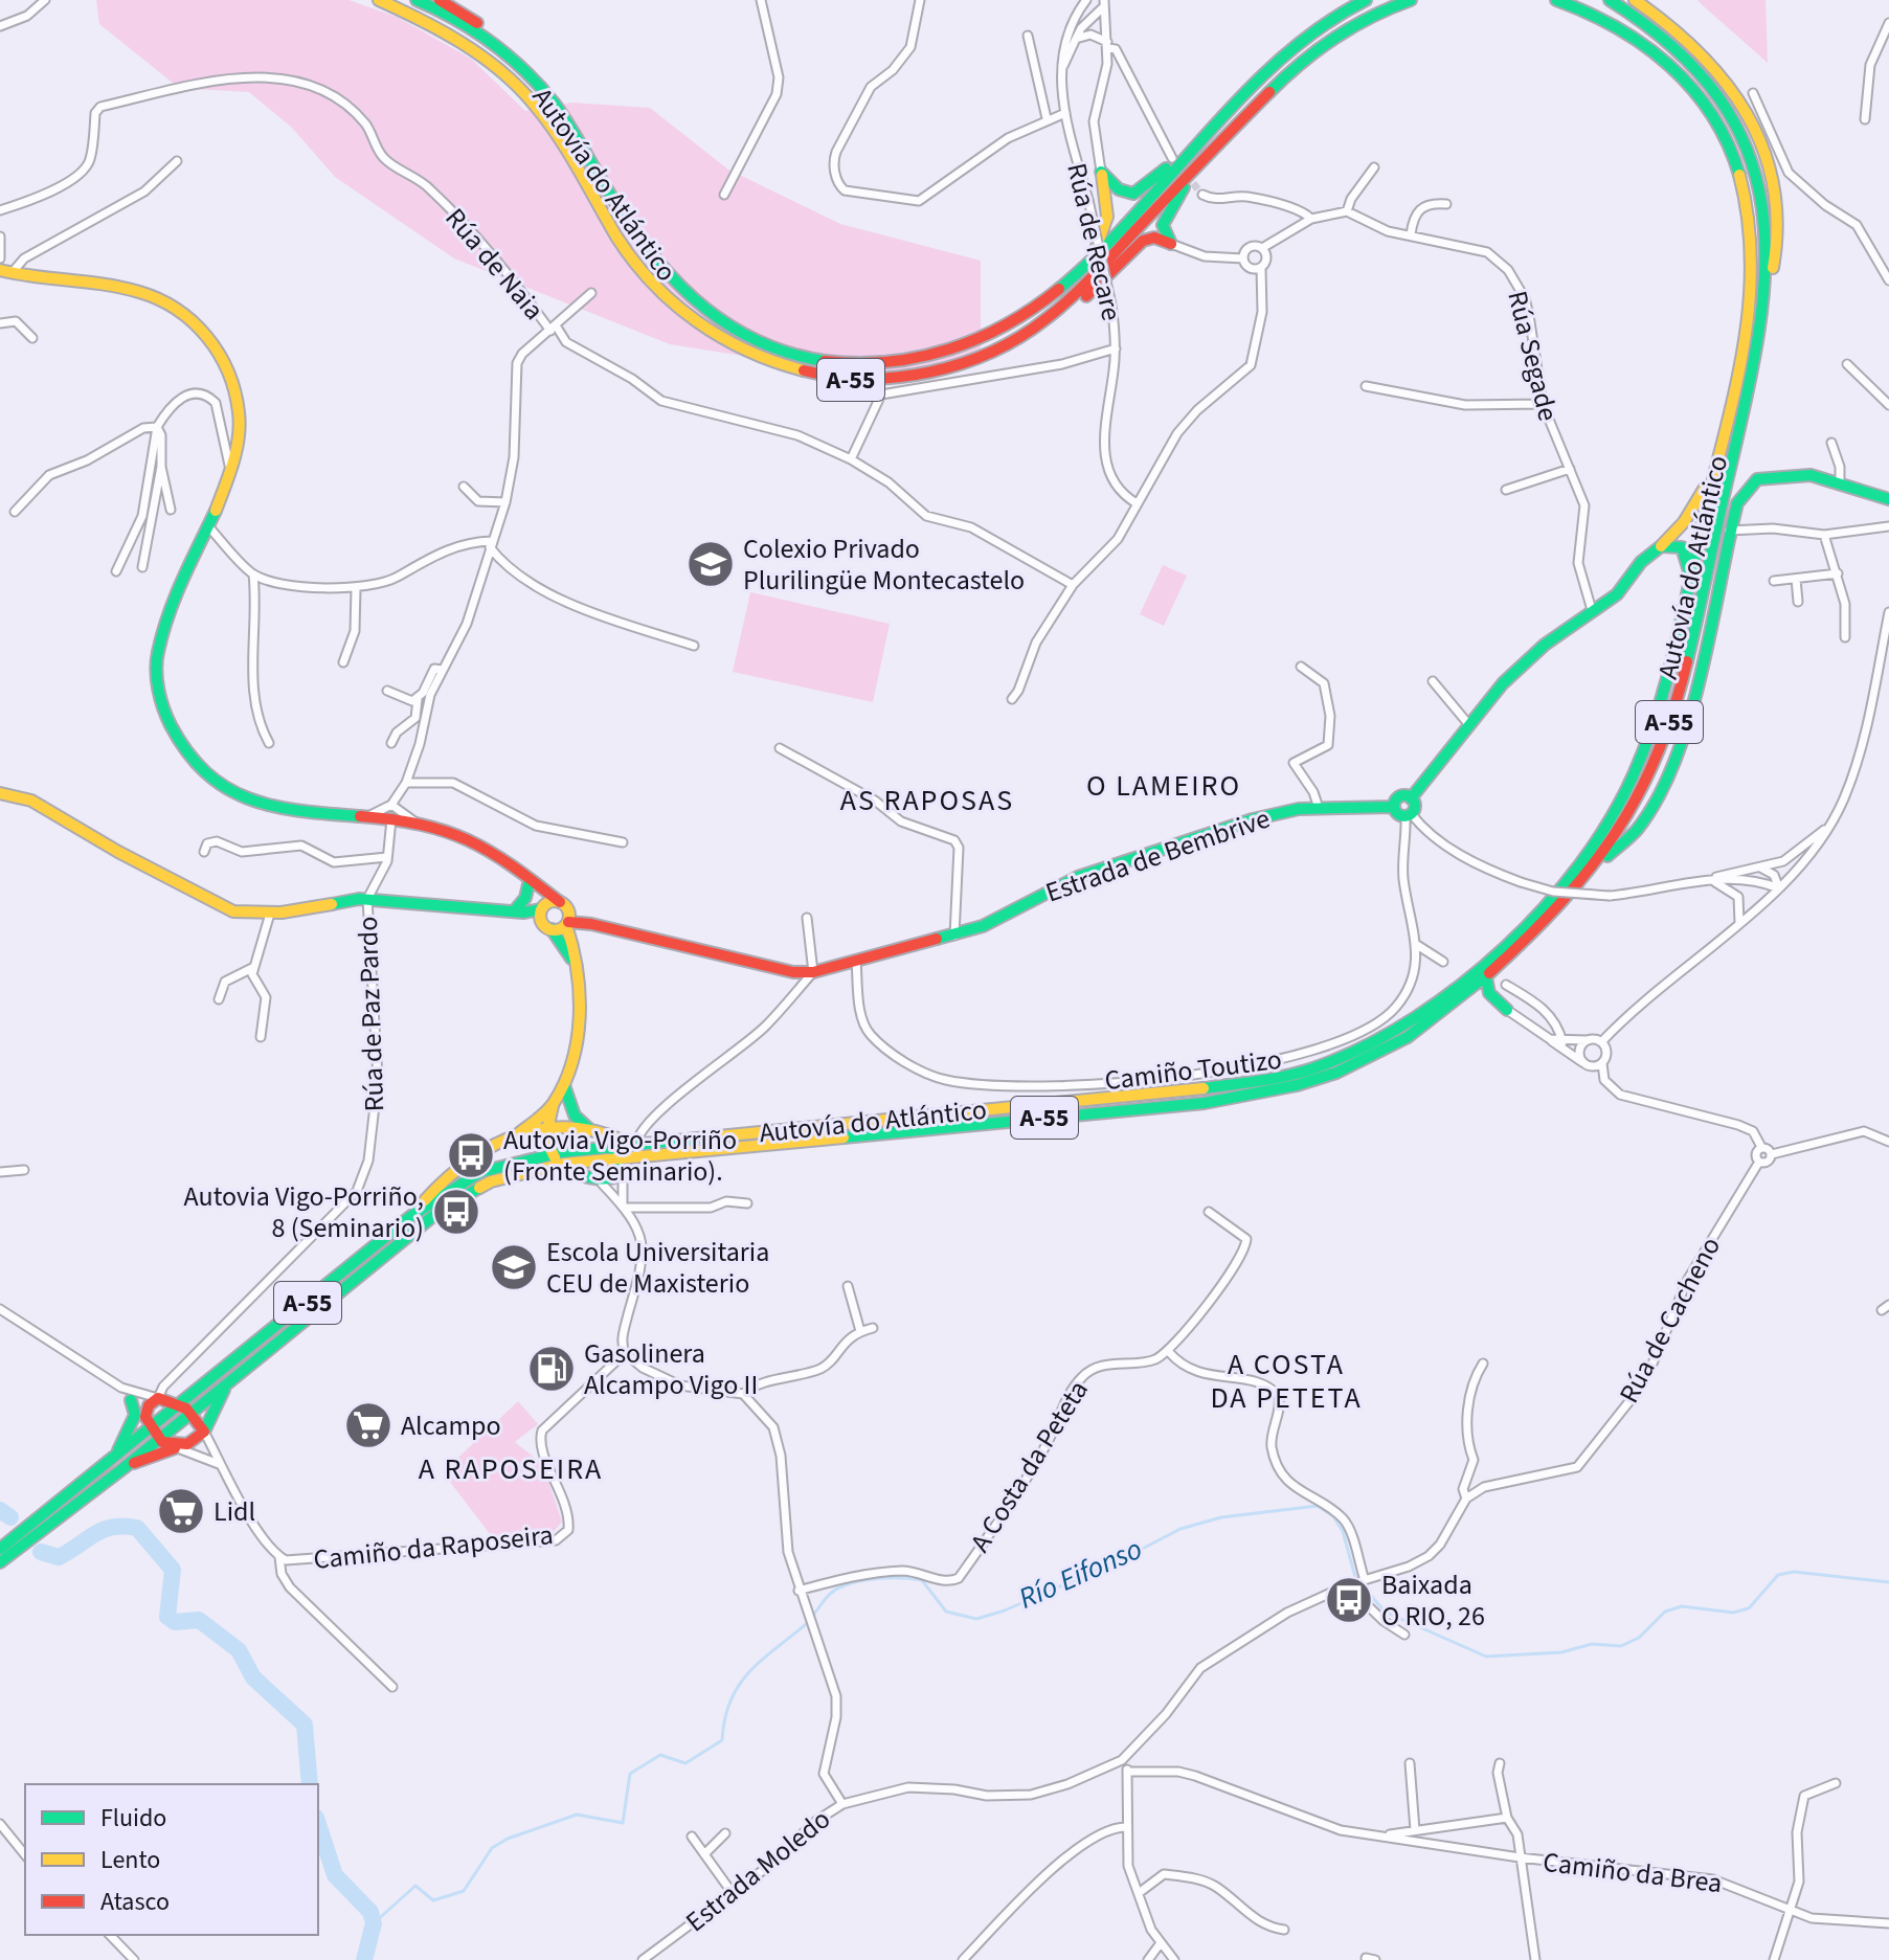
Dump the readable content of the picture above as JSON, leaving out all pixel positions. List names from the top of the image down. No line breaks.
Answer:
{"streets":{"main road":["Autovía do Atlántico","A-55","Estrada de Bembrive"],"street":["Rúa de Recare","Rúa de Naia","Rúa Segade","Rúa de Paz Pardo","Camiño Toutizo","Rúa de Cacheno","A Costa da Peteta","Camiño da Raposeira","Estrada Moledo","Camiño da Brea"]},"crossings":[["Autovía do Atlántico","A-55"],["Estrada de Bembrive","Camiño Toutizo"]],"districts":["O LAMEIRO","AS RAPOSAS","A COSTA DA PETETA","A RAPOSEIRA"],"water":["Río Eifonso"],"places":{"school or university":["Colexio Privado Plurilingüe Montecastelo","Escola Universitaria CEU de Maxisterio"],"bus stop":["Autovia Vigo-Porriño (Fronte Seminario).","Autovia Vigo-Porriño, 8 (Seminario)","Baixada O RIO, 26"],"fuel station":["Gasolinera Alcampo Vigo II"],"supermarket":["Alcampo","Lidl"]},"legend":["Fluido","Lento","Atasco"]}
